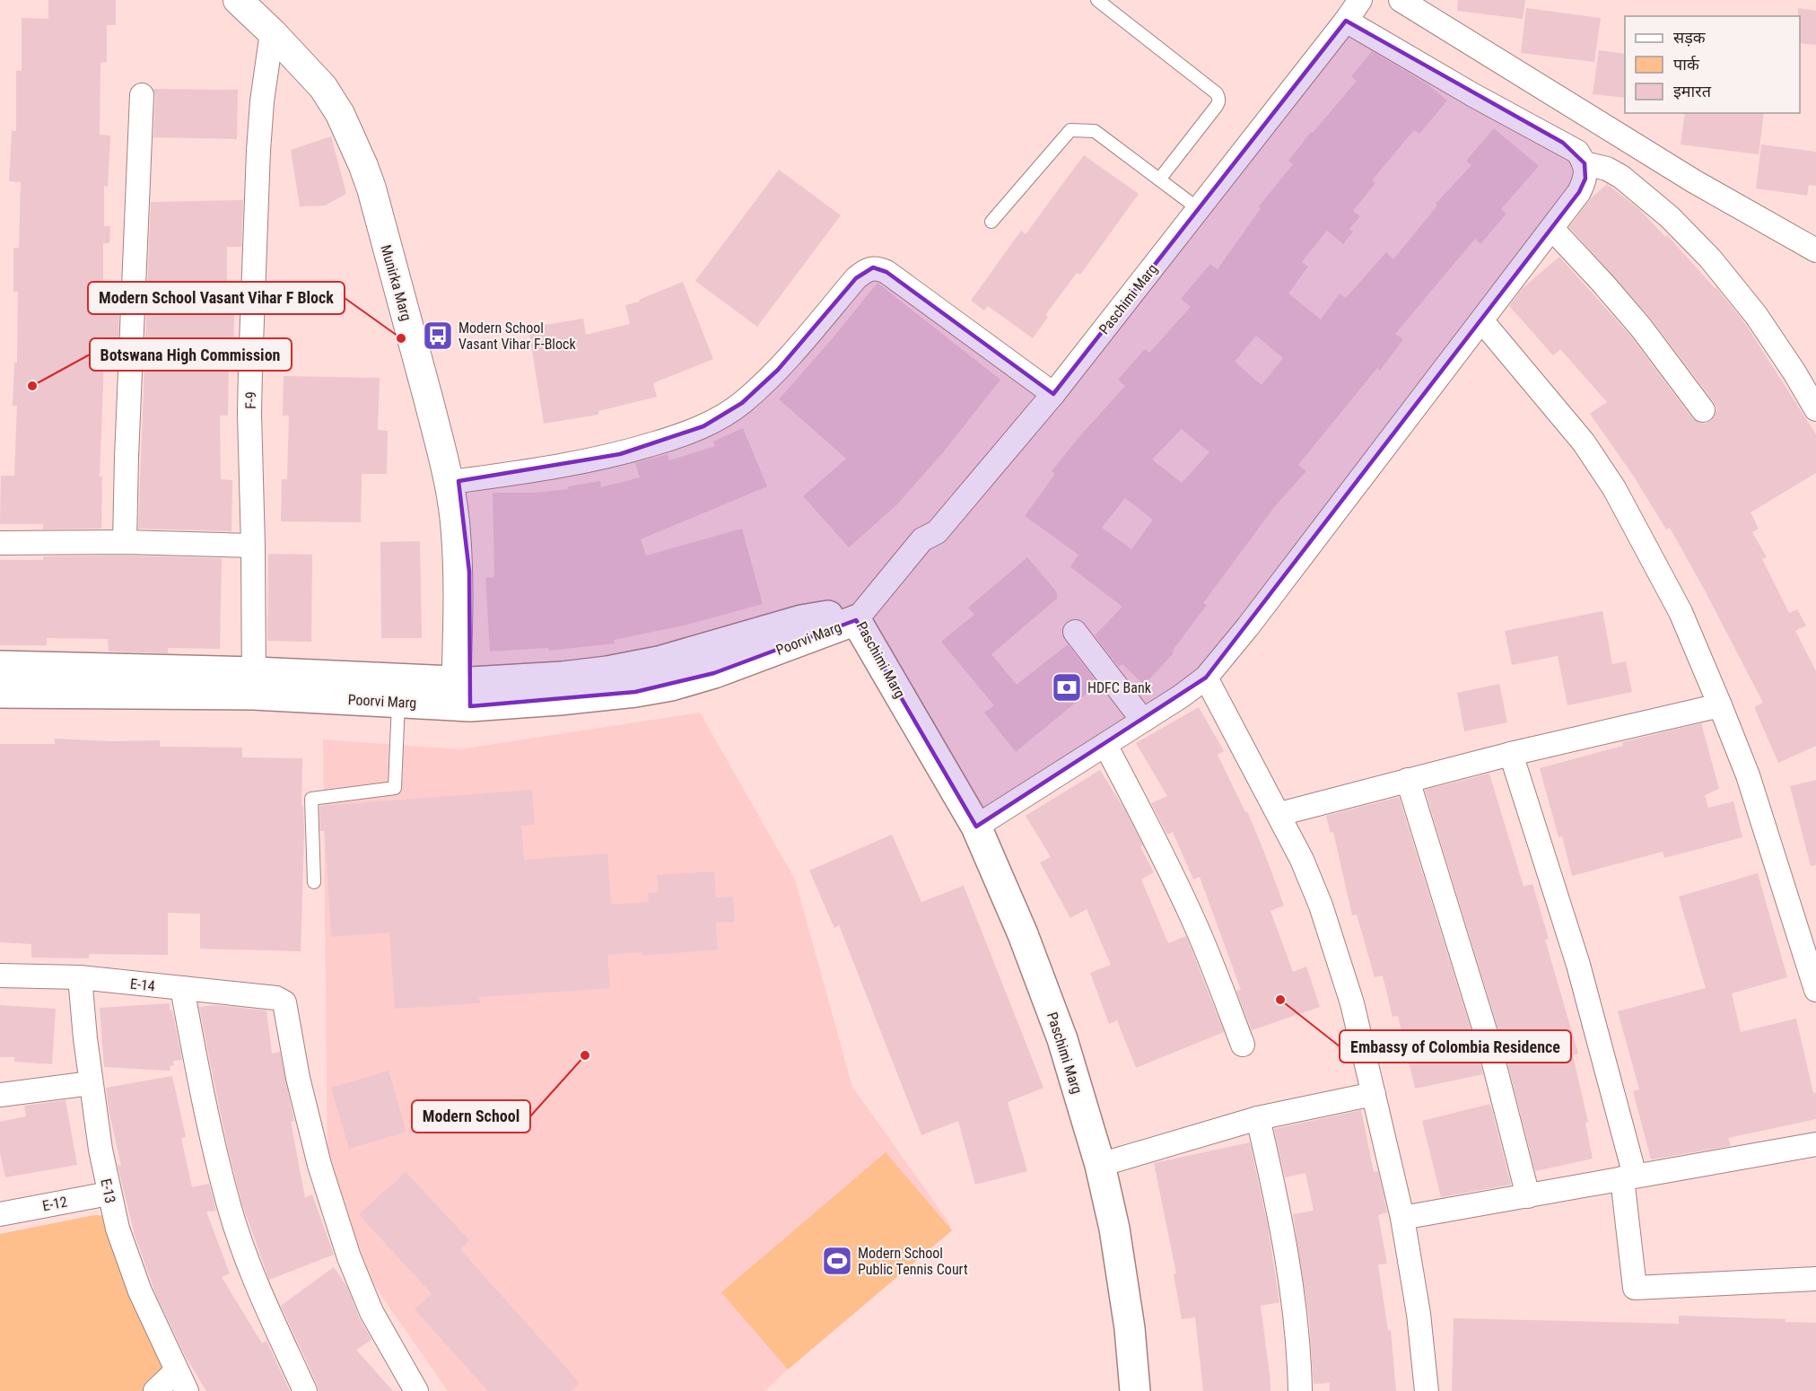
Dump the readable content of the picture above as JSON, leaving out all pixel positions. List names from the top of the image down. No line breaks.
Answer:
{"streets":{"main road":["Paschimi Marg","Poorvi Marg"],"street":["Munirka Marg","F-9","E-14","E-13","E-12"]},"crossings":[["Munirka Marg","F-9"],["Munirka Marg","Poorvi Marg"],["Paschimi Marg","Poorvi Marg"],["F-9","Poorvi Marg"],["E-14","E-13"],["E-13","E-12"]],"places":{"bus stop":["Modern School Vasant Vihar F-Block"],"other":["Modern School Vasant Vihar F Block","Botswana High Commission","Embassy of Colombia Residence","Modern School"],"bank":["HDFC Bank"],"sports":["Modern School Public Tennis Court"]},"legend":["सड़क","पार्क","इमारत"]}
